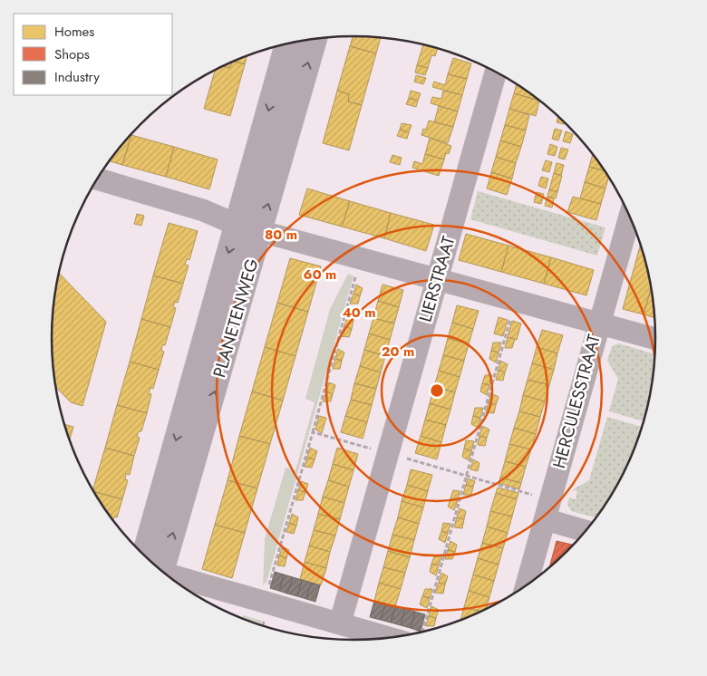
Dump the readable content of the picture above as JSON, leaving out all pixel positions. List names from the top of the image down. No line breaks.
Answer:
{"streets":{"main road":["PLANETENWEG"],"street":["LIERSTRAAT","HERCULESSTRAAT"]},"legend":["Homes","Shops","Industry"],"rings":["80 m","60 m","40 m","20 m"]}
